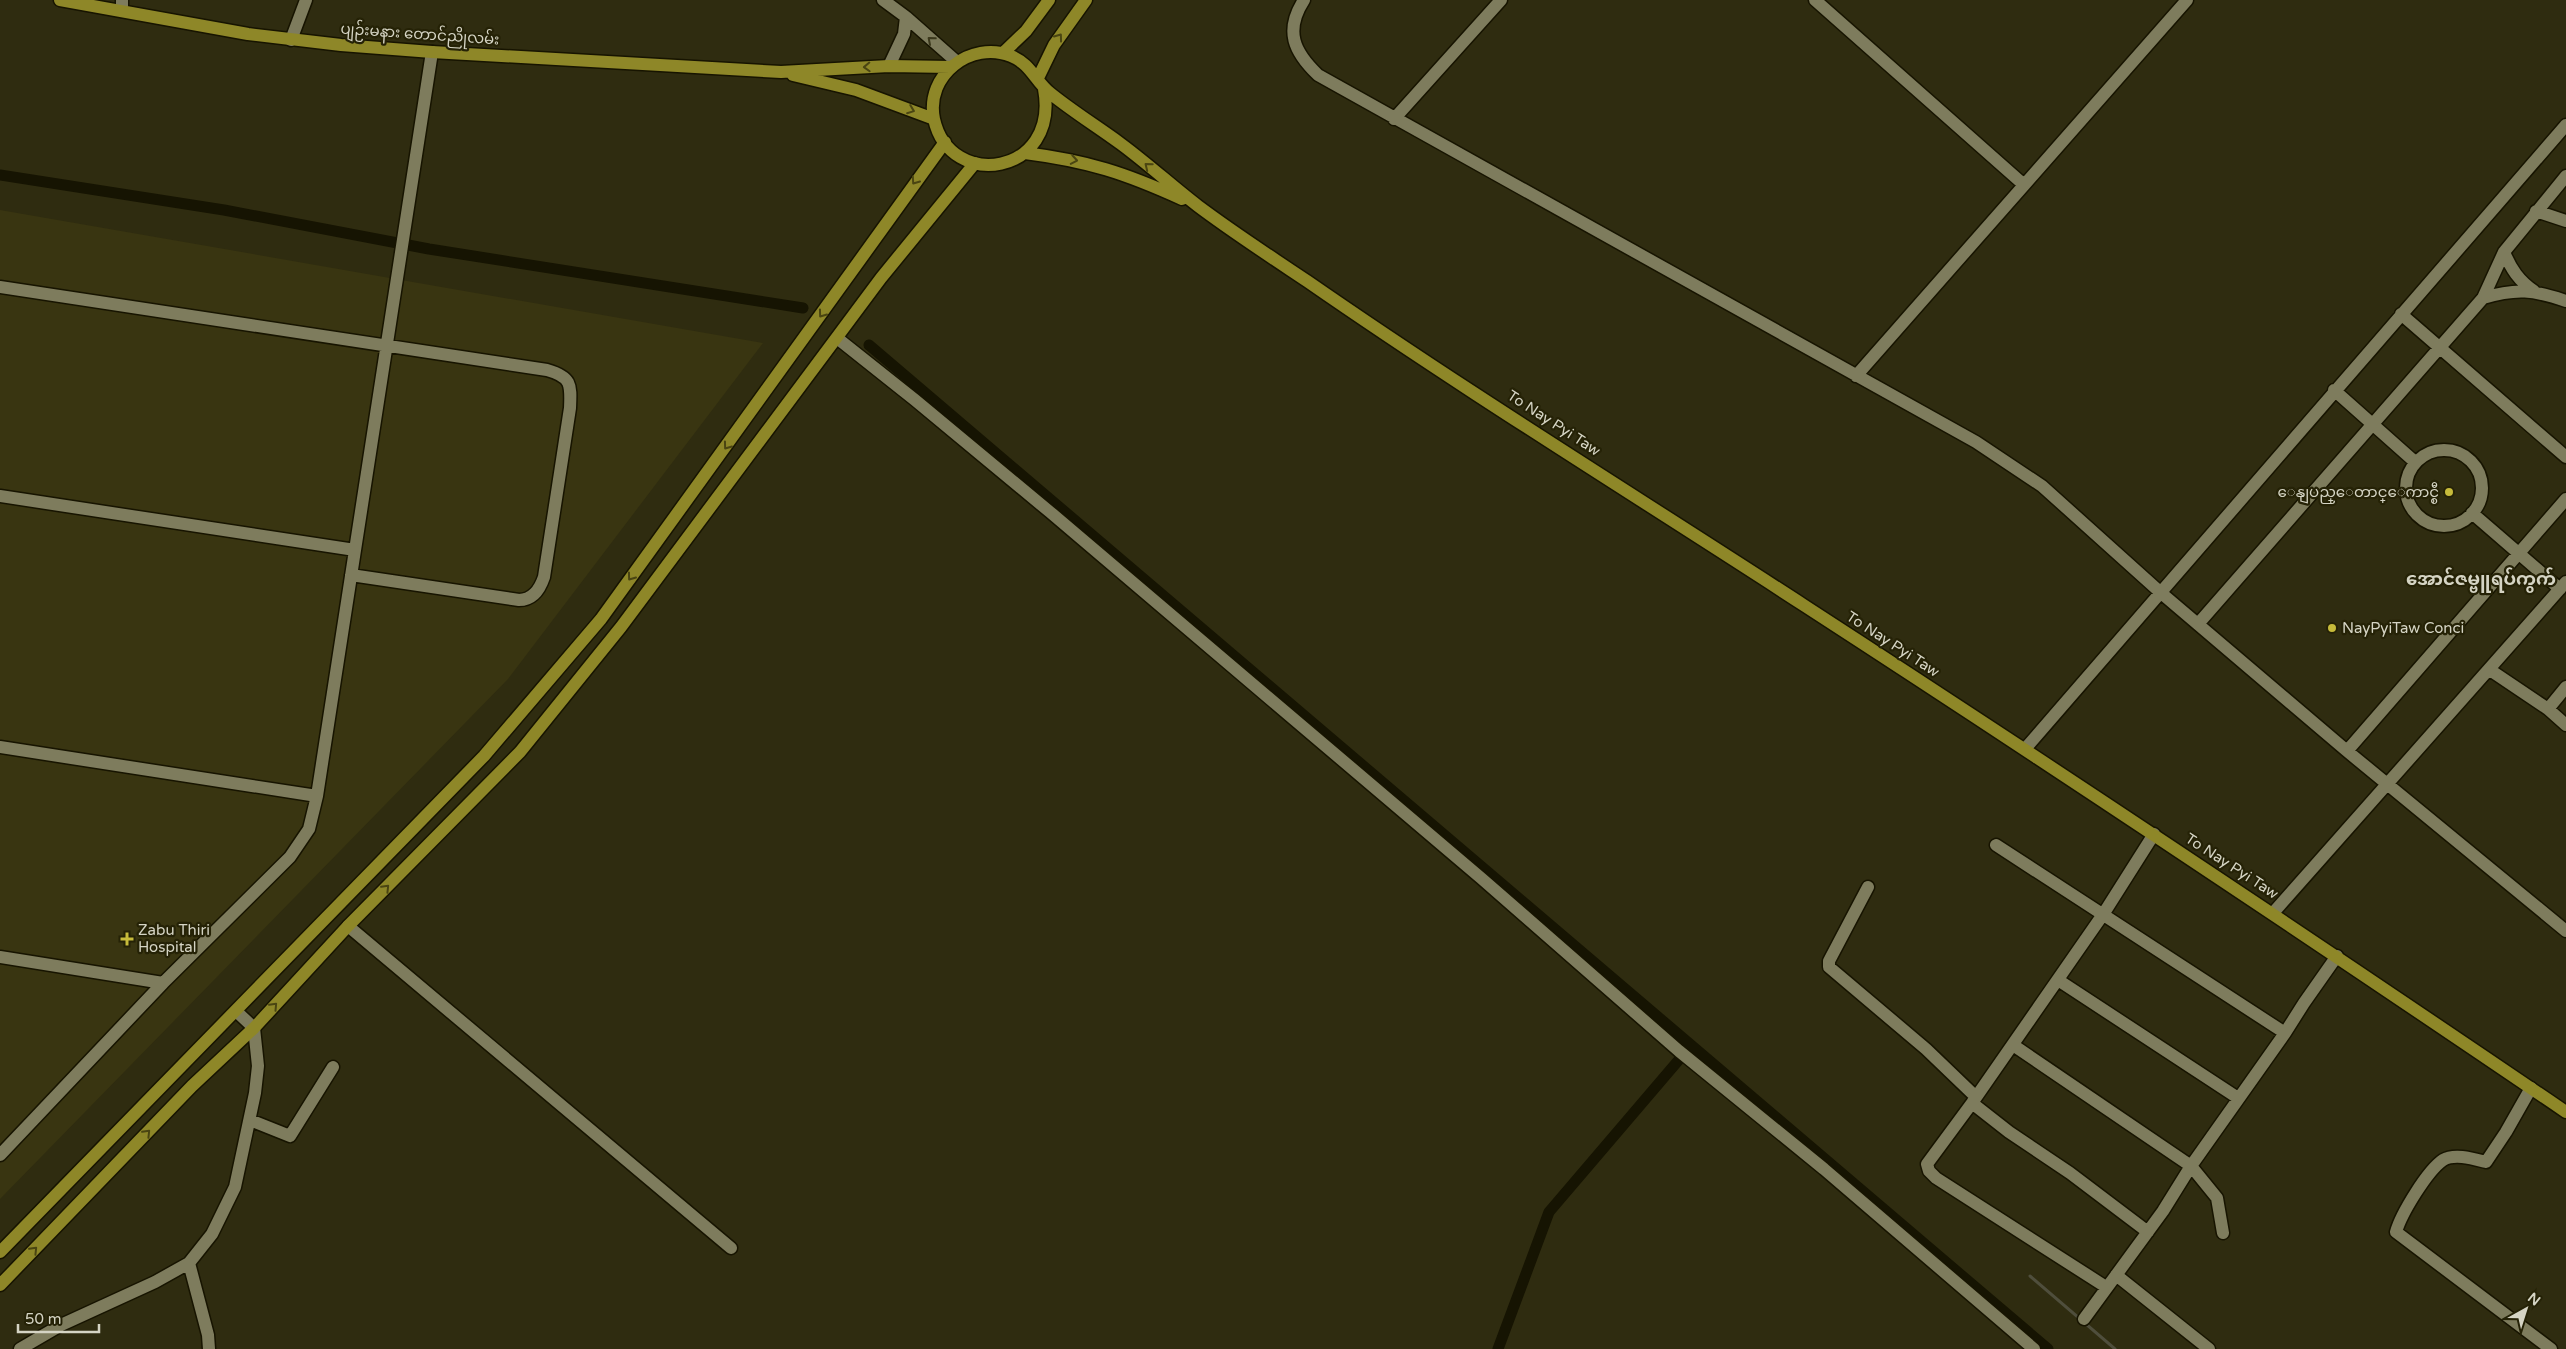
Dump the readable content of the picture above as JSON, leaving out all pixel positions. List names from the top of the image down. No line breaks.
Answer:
{"streets":{"main road":["ပျဉ်းမနား တောင်ညိုလမ်း","To Nay Pyi Taw"]},"districts":["အောင်ဇမ္ဗူရပ်ကွက်"],"places":{"other":["ေနျပည္ေတာင္ေကာင္စီ","NayPyiTaw Conci"],"health":["Zabu Thiri Hospital"]},"scale_bar":"50 m","north":"top right"}
